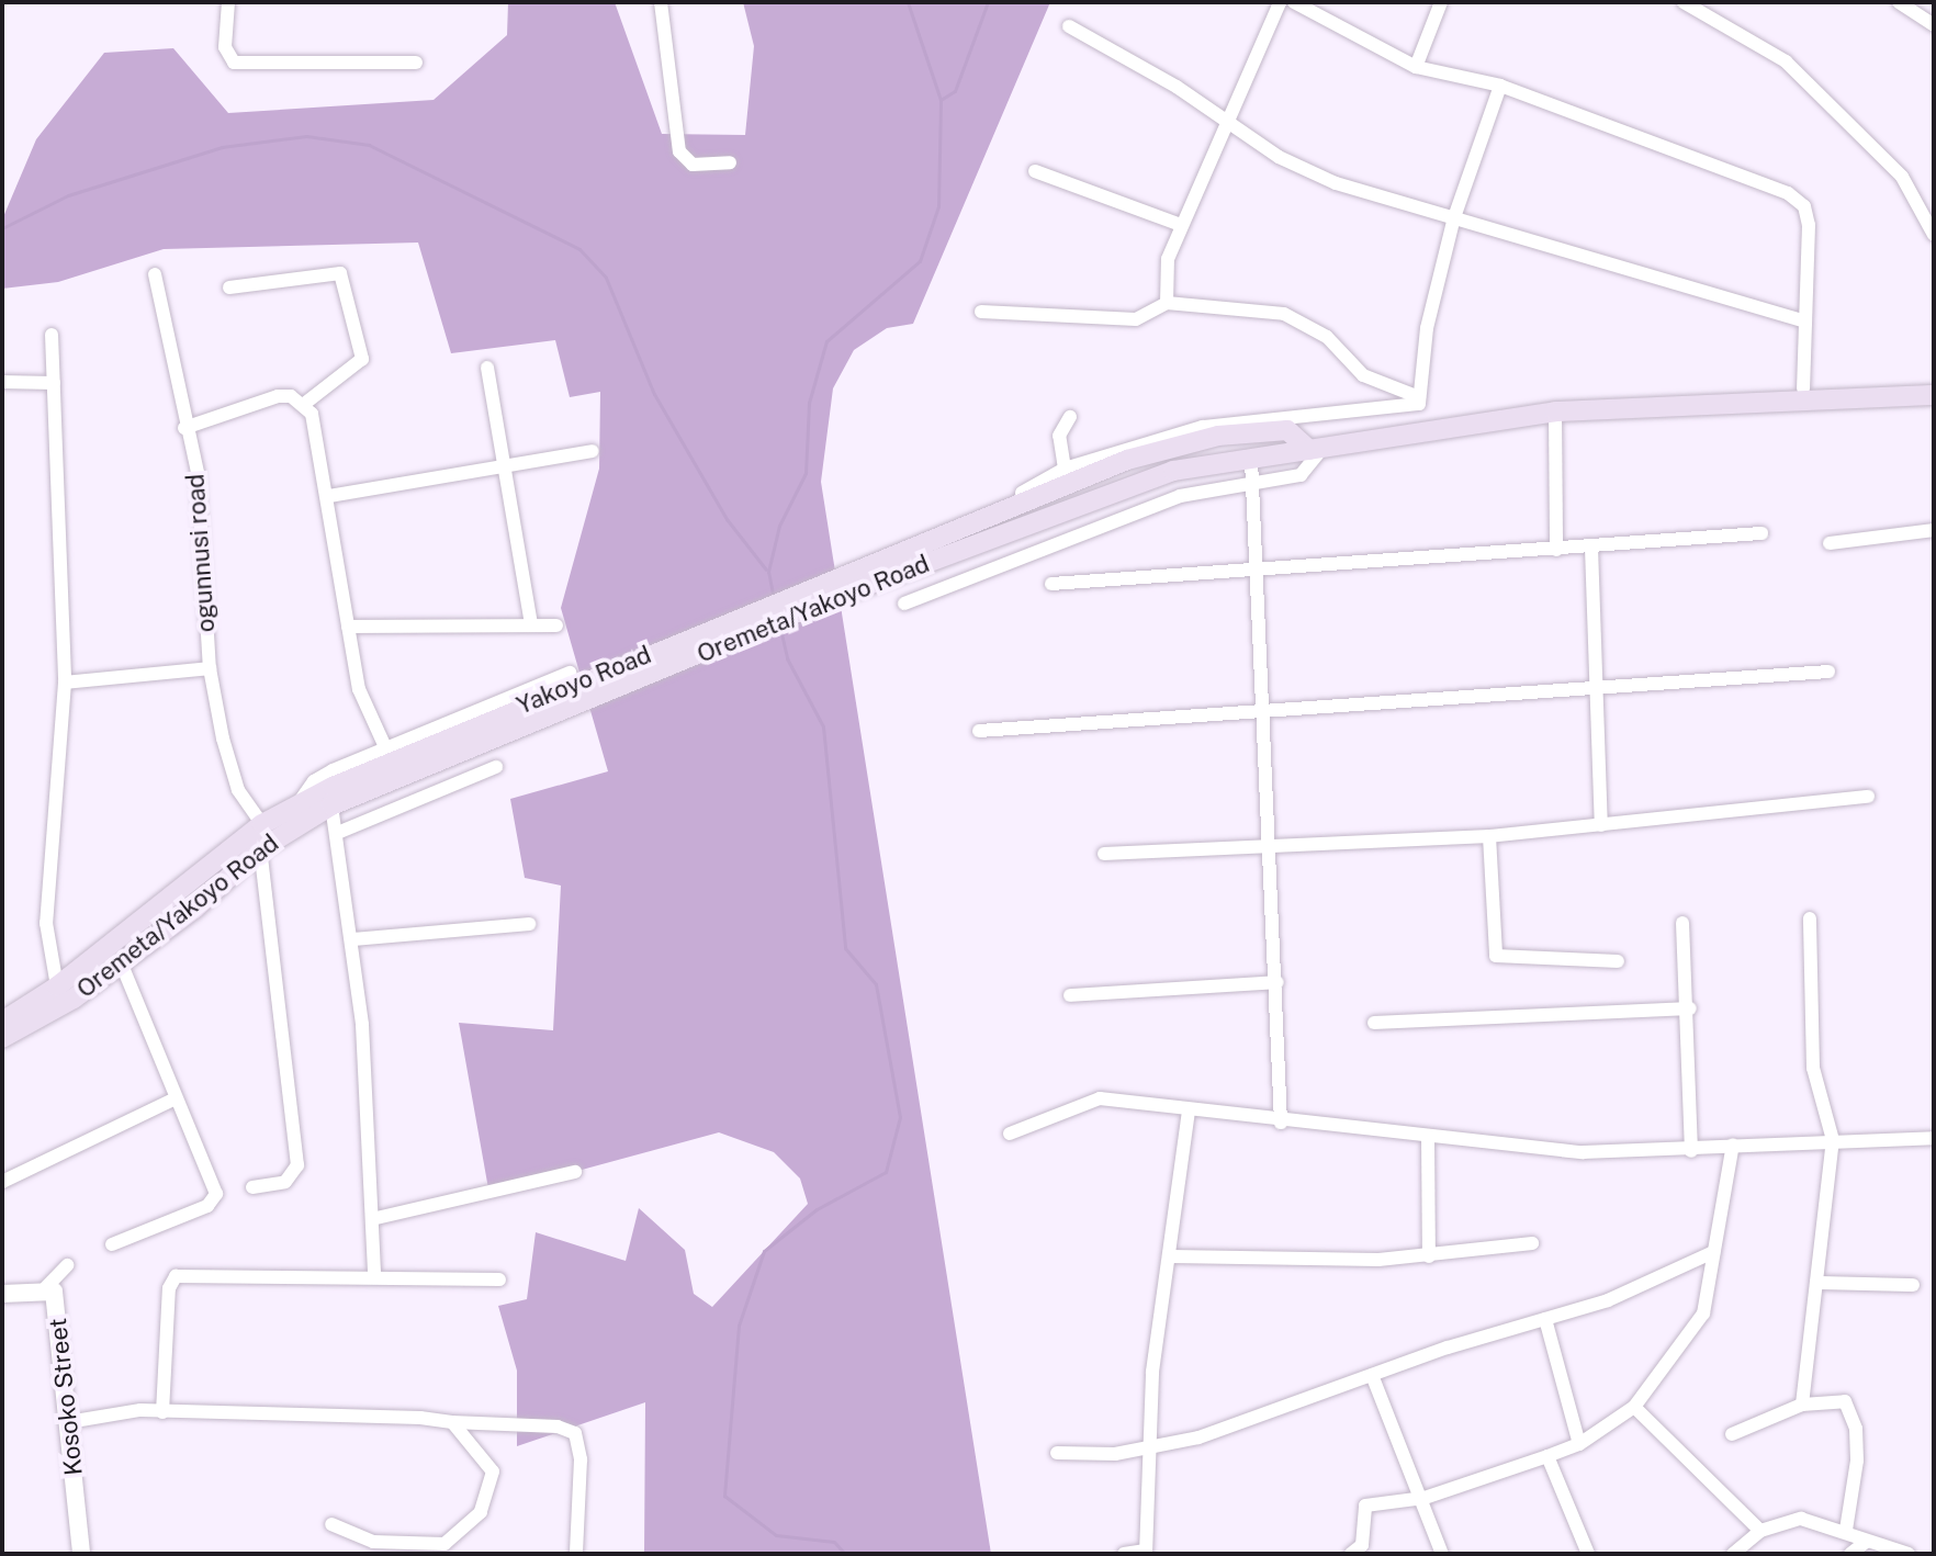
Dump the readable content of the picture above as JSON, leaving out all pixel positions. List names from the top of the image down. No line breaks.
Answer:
{"streets":{"main road":["Oremeta/Yakoyo Road","Yakoyo Road"],"street":["ogunnusi road","Kosoko Street"]},"crossings":[["ogunnusi road","Yakoyo Road"],["Oremeta/Yakoyo Road","Yakoyo Road"]]}
